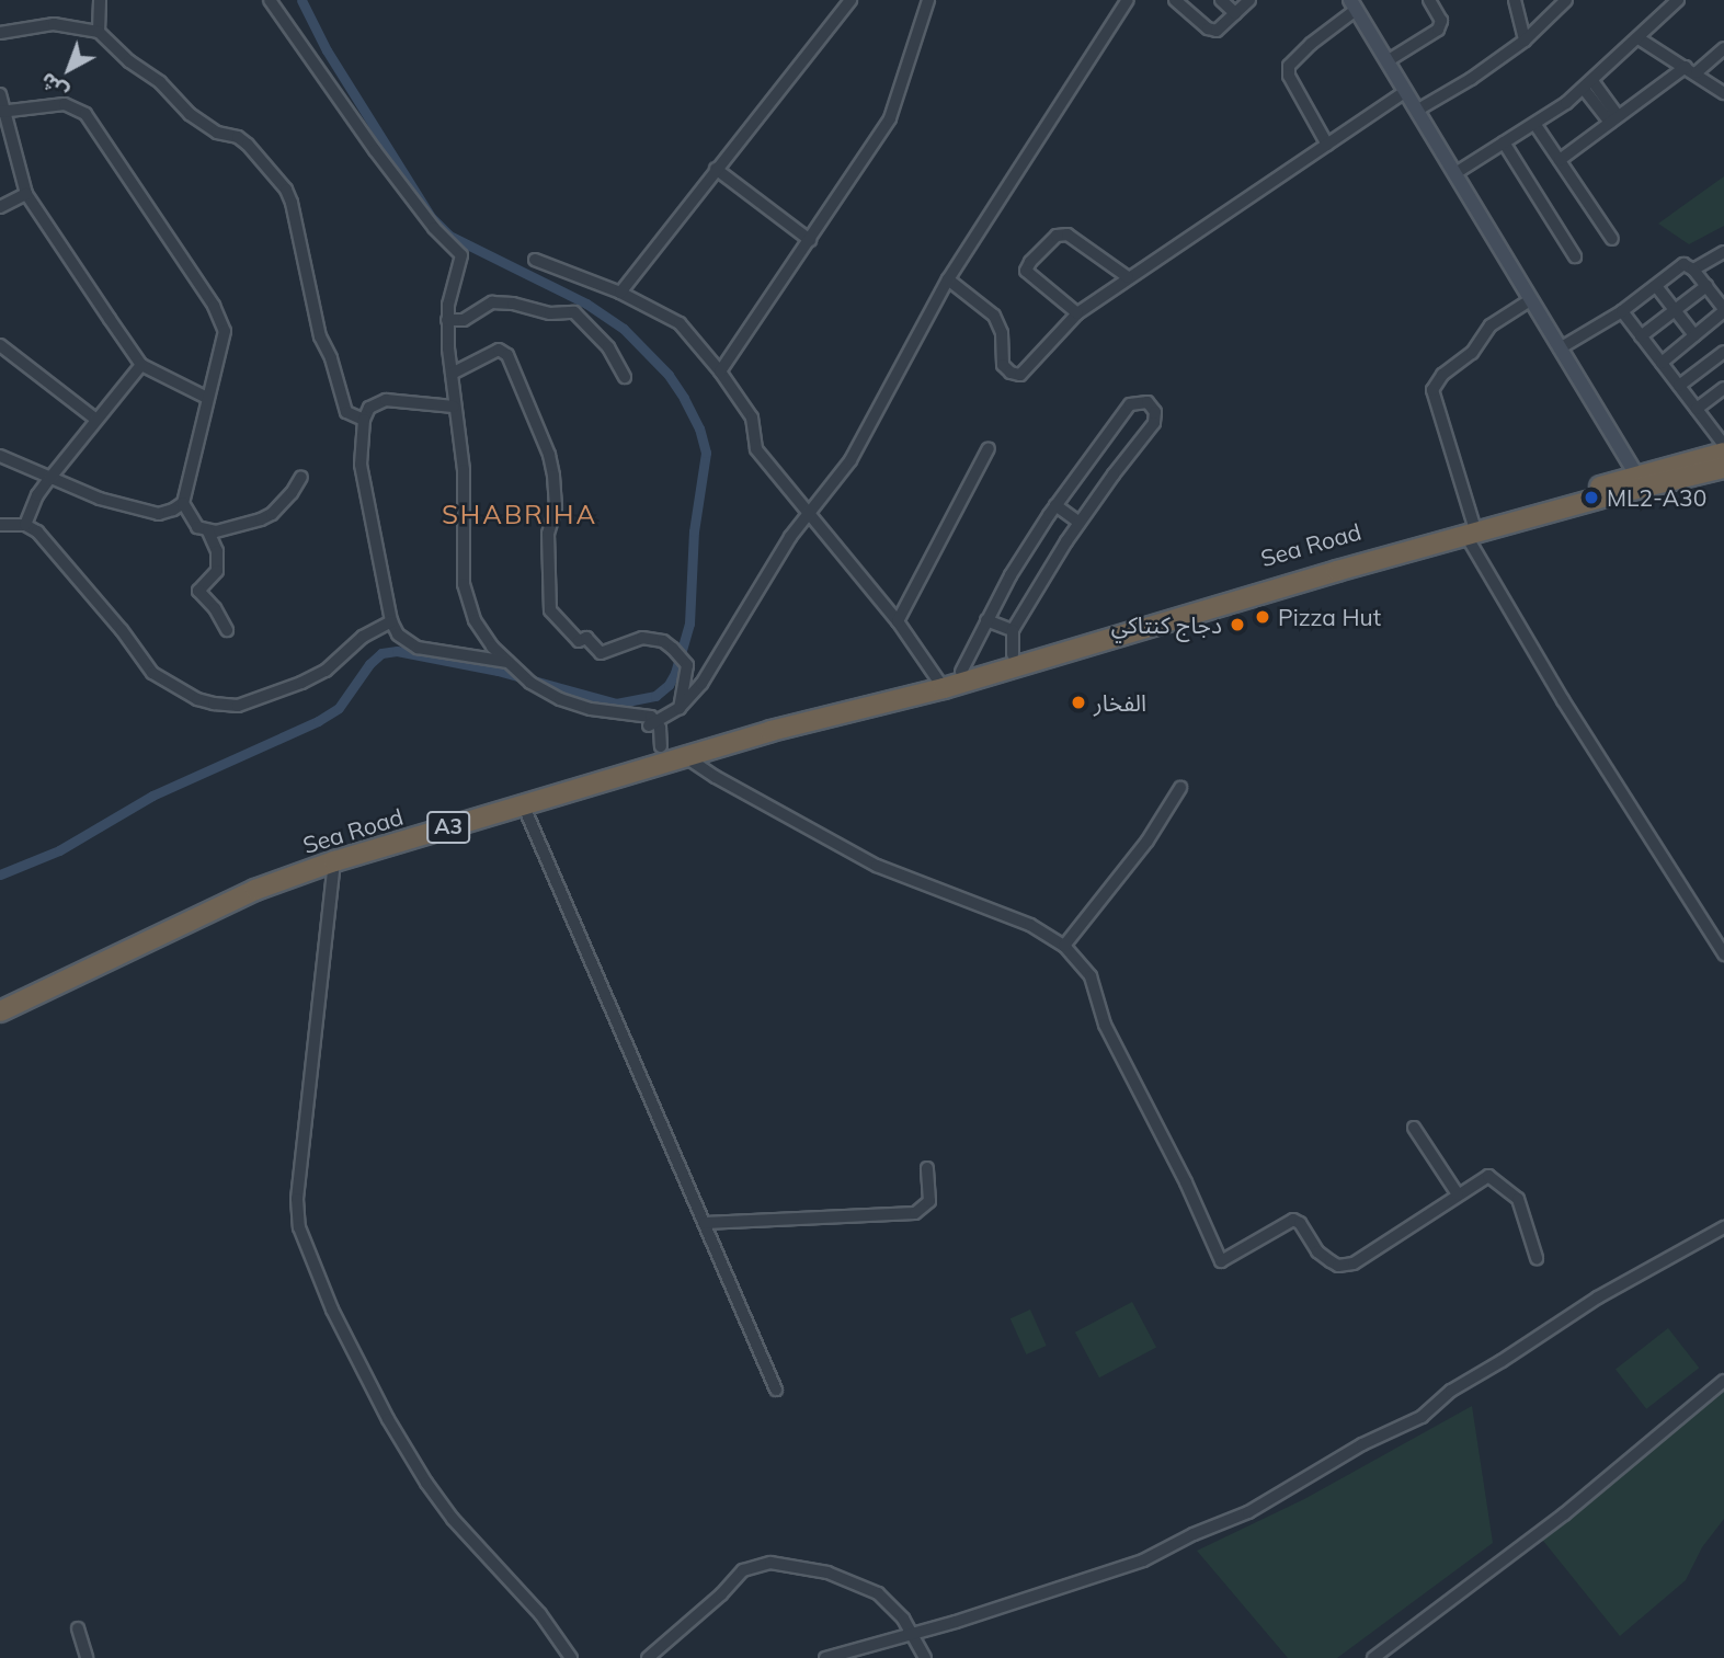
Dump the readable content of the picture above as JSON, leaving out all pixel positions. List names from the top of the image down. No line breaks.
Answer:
{"streets":{"highway":["Sea Road","A3"]},"districts":["SHABRIHA"],"places":["ML2-A30","Pizza Hut","دجاج كنتاكي","الفخار"],"north":"bottom left"}
